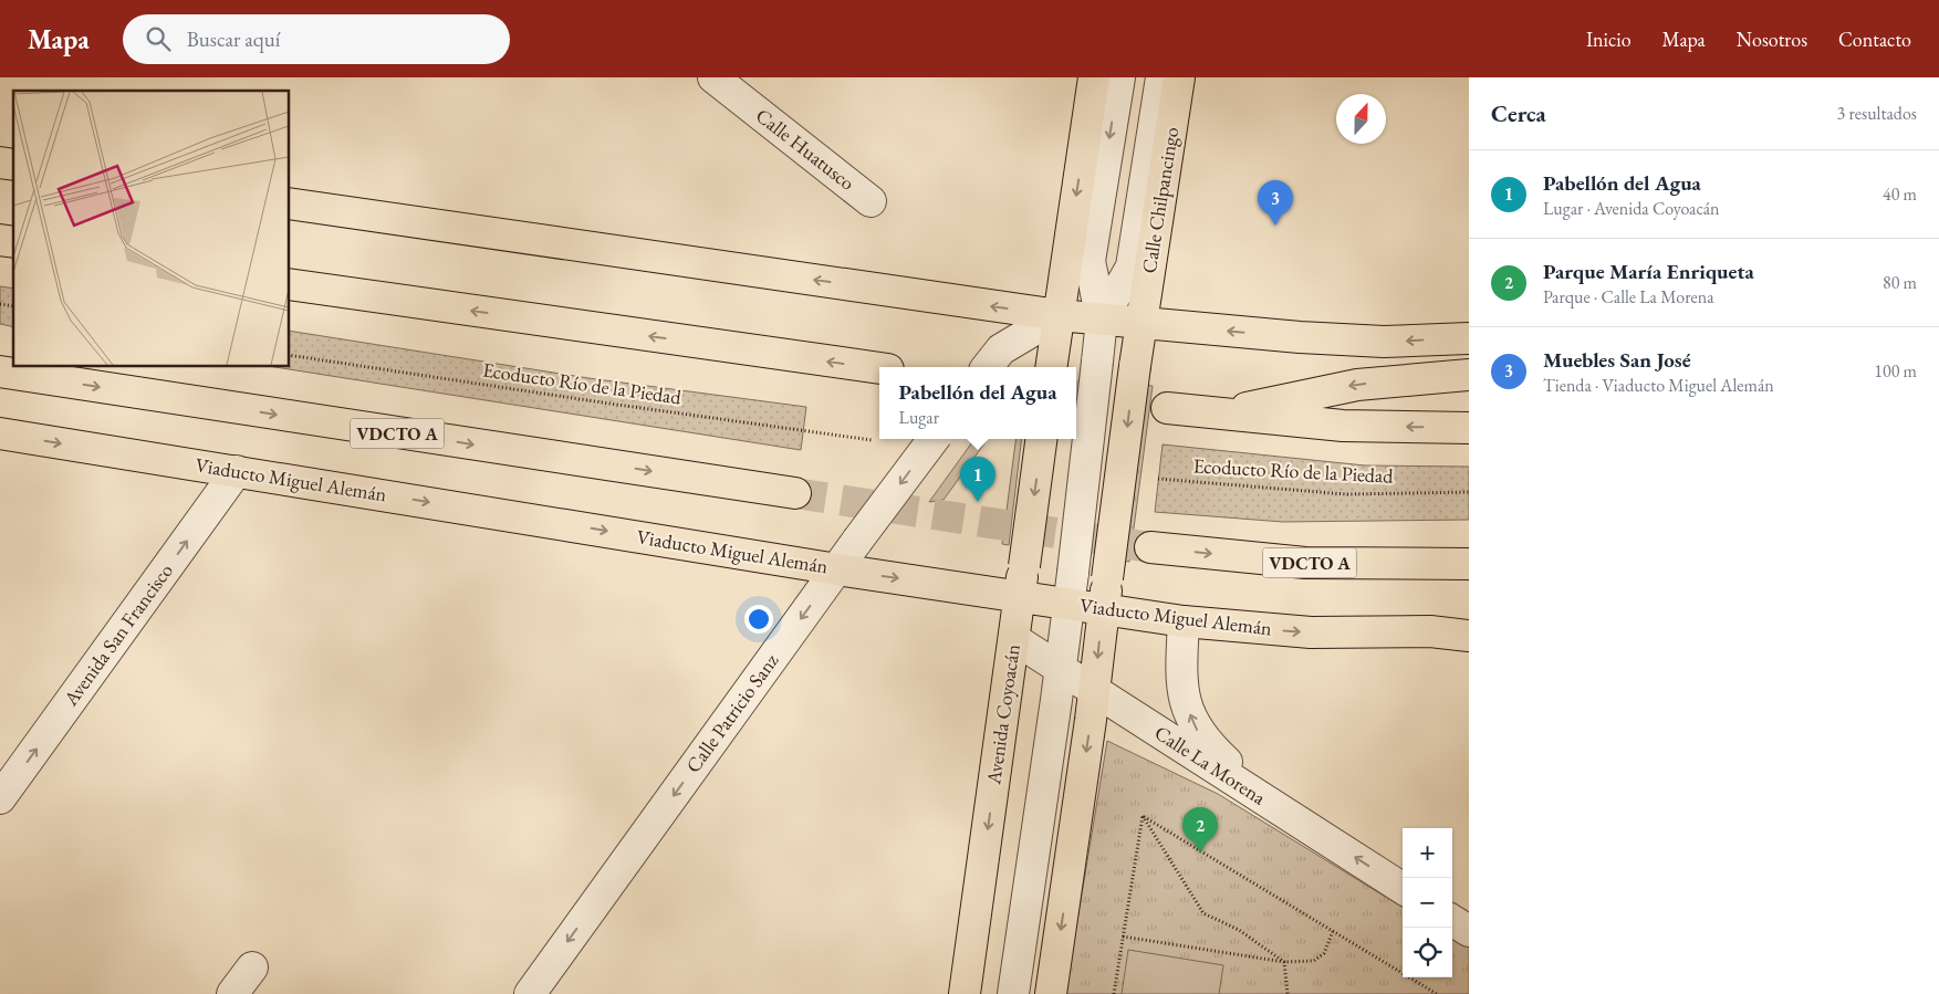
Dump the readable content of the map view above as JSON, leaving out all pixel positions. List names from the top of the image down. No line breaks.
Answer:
{"streets":{"main road":["Calle Chilpancingo","VDCTO A","Viaducto Miguel Alemán","Avenida Coyoacán"],"street":["Calle Huatusco","Avenida San Francisco","Calle Patricio Sanz","Calle La Morena"],"path":["Ecoducto Río de la Piedad"]},"crossings":[["Viaducto Miguel Alemán","Avenida San Francisco"],["Viaducto Miguel Alemán","Calle Patricio Sanz"],["Viaducto Miguel Alemán","Avenida Coyoacán"],["Avenida Coyoacán","Calle La Morena"]],"one_way":["Avenida San Francisco","Calle Patricio Sanz"],"north":"top","page":{"header":"Mapa","search":"Buscar aquí","nav":["Inicio","Mapa","Nosotros","Contacto"],"heading":["Cerca","3 resultados"],"list":[{"mark":"1","name":"Pabellón del Agua","note":"Lugar · Avenida Coyoacán","value":"40 m"},{"mark":"2","name":"Parque María Enriqueta","note":"Parque · Calle La Morena","value":"80 m"},{"mark":"3","name":"Muebles San José","note":"Tienda · Viaducto Miguel Alemán","value":"100 m"}],"pins":["3","1","2"],"popup":["Pabellón del Agua","Lugar"],"map_buttons":["+","−"]}}
